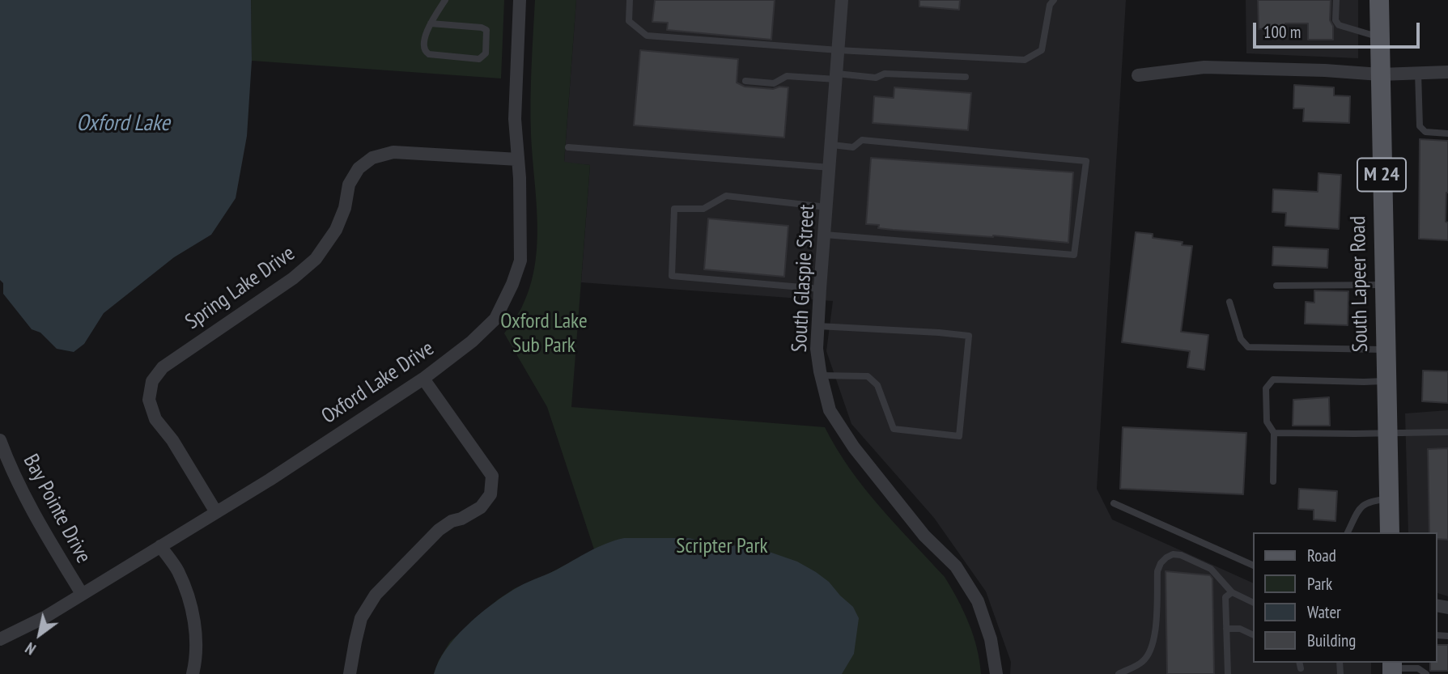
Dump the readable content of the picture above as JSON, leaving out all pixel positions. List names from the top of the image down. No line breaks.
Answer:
{"streets":{"main road":["M 24","South Lapeer Road"],"street":["South Glaspie Street","Spring Lake Drive","Oxford Lake Drive","Bay Pointe Drive"]},"crossings":[["Spring Lake Drive","Oxford Lake Drive"],["Oxford Lake Drive","Bay Pointe Drive"]],"water":["Oxford Lake"],"parks":["Oxford Lake Sub Park","Scripter Park"],"legend":["Road","Park","Water","Building"],"scale_bar":"100 m","north":"bottom left"}
